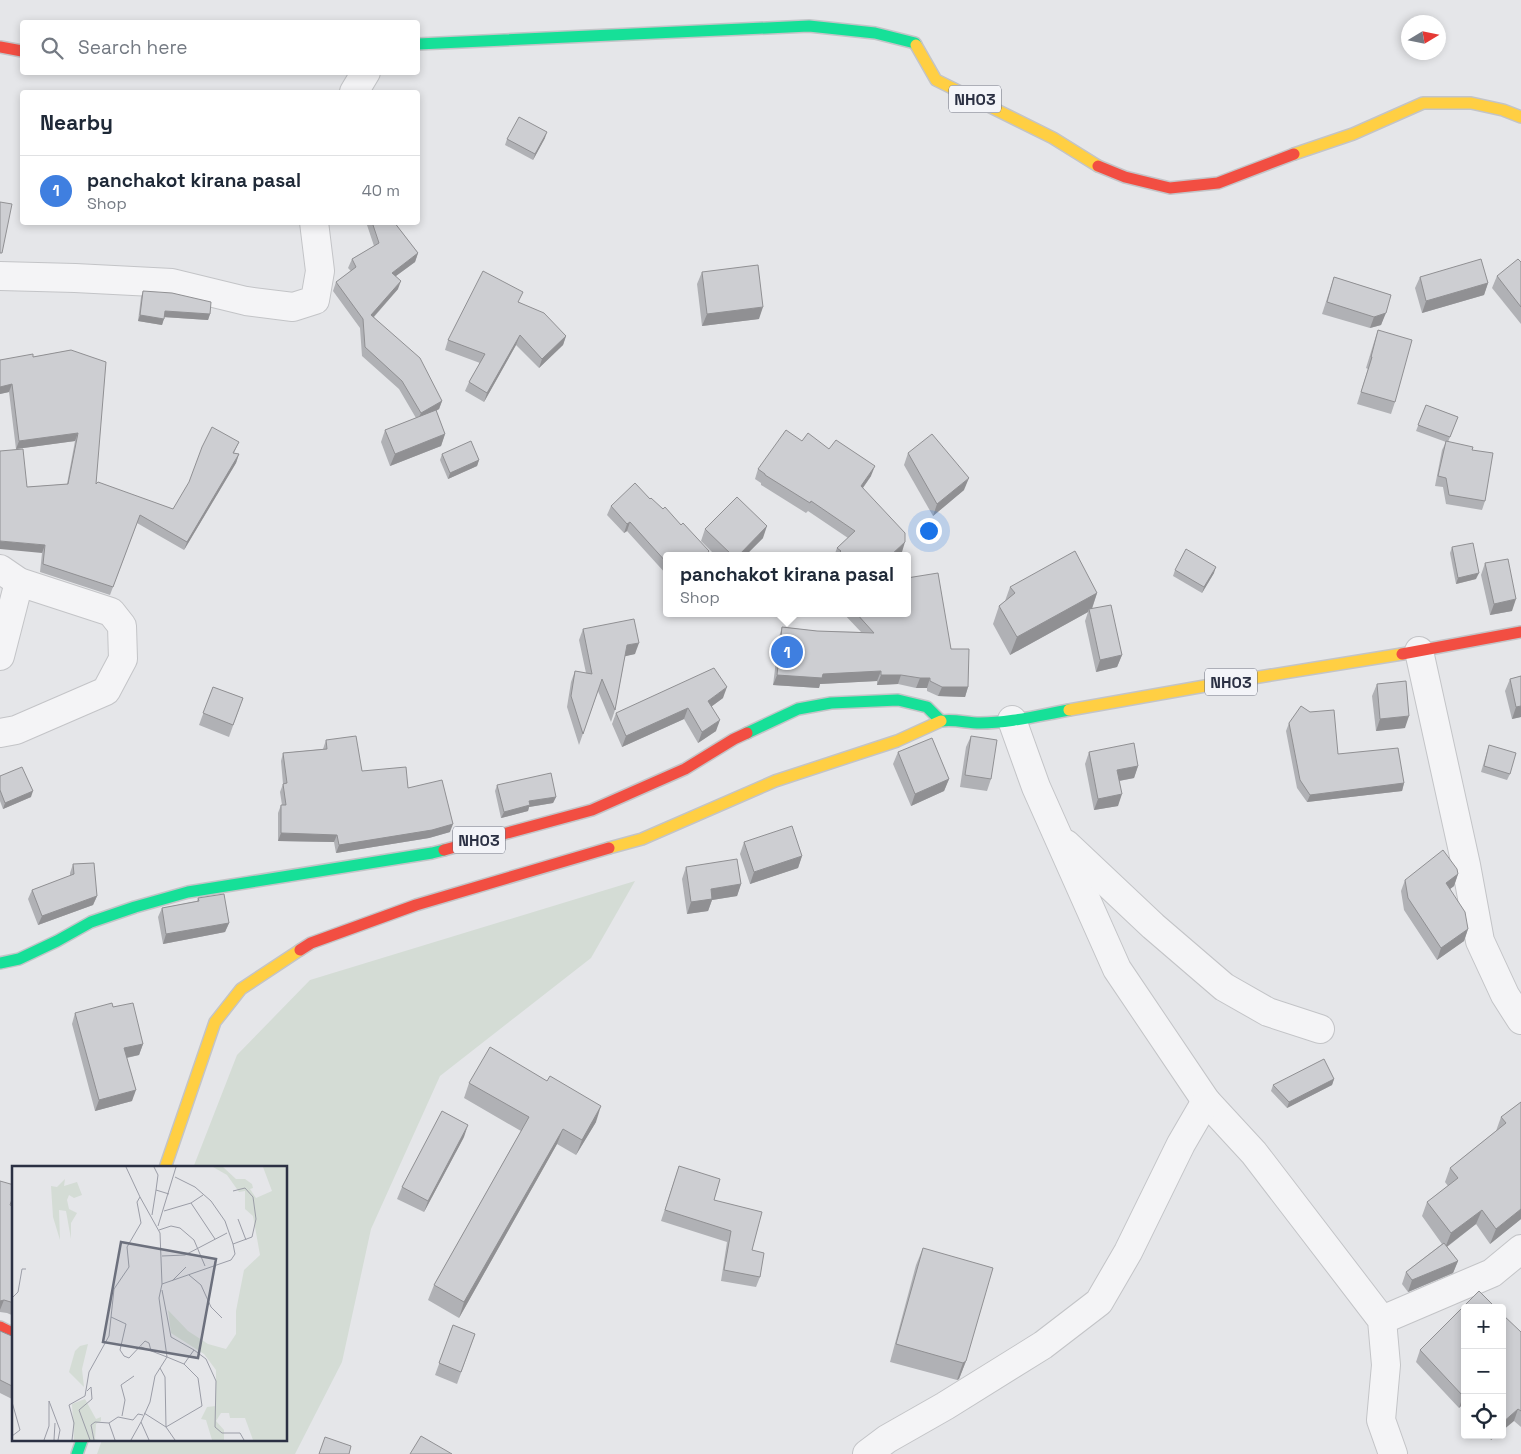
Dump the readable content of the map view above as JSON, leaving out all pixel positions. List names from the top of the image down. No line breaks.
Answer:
{"streets":{"main road":["NH03"]},"north":"right","page":{"search":"Search here","heading":"Nearby","list":[{"mark":"1","name":"panchakot kirana pasal","note":"Shop","value":"40 m"}],"popup":["panchakot kirana pasal","Shop"],"pins":"1","map_buttons":["+","−"]}}
